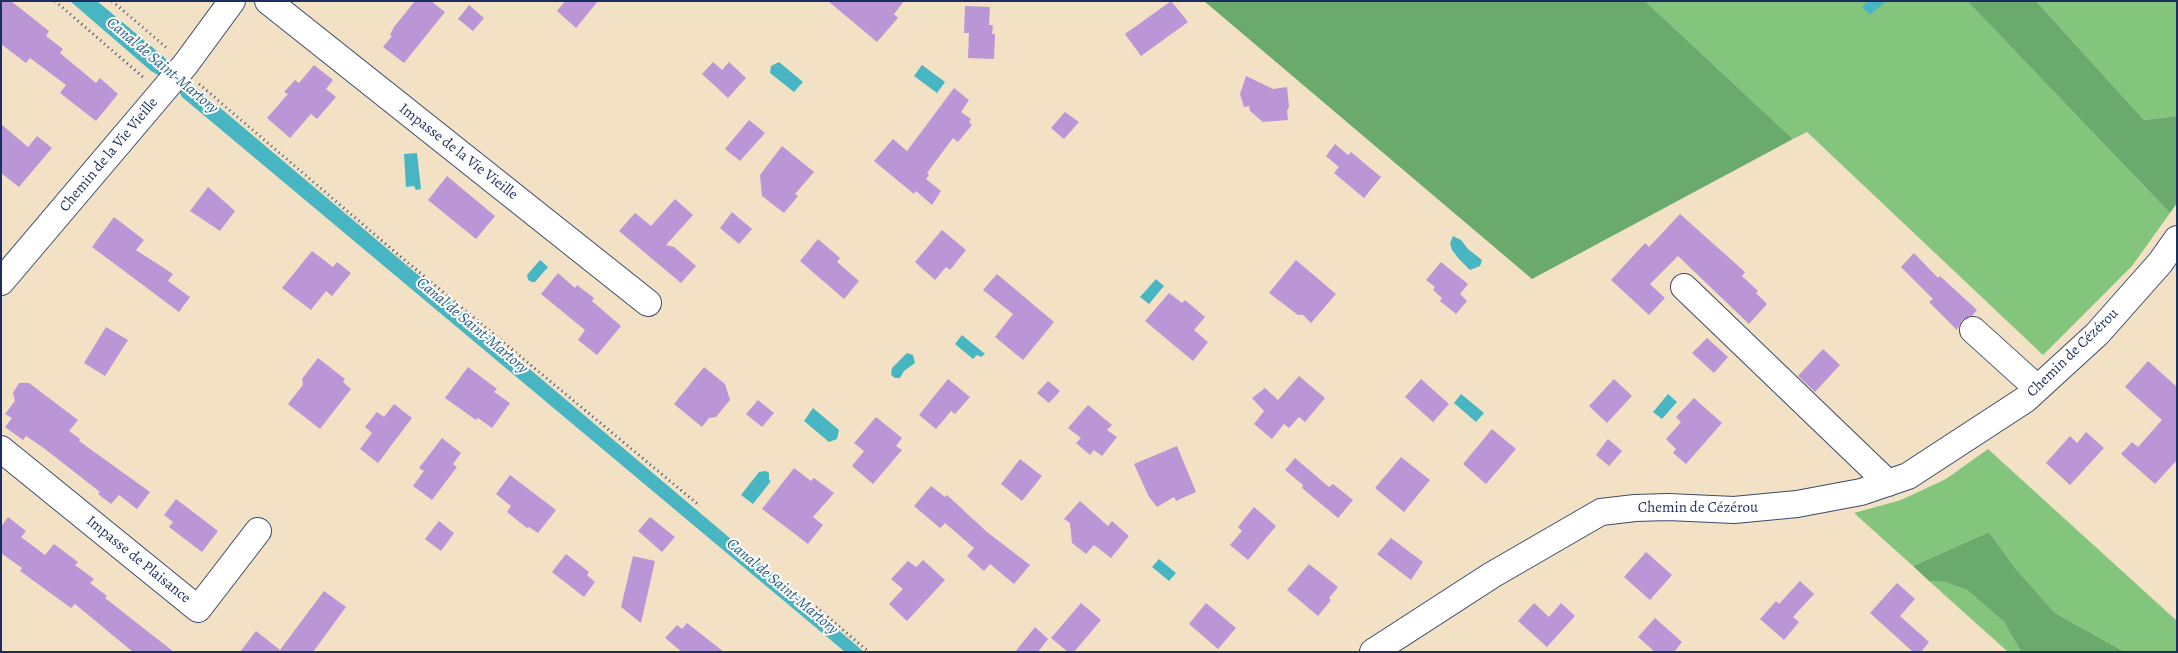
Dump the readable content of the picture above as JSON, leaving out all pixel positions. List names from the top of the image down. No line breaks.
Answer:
{"streets":{"street":["Impasse de la Vie Vieille","Chemin de la Vie Vieille","Chemin de Cézérou","Impasse de Plaisance"]},"water":["Canal de Saint-Martory"]}
